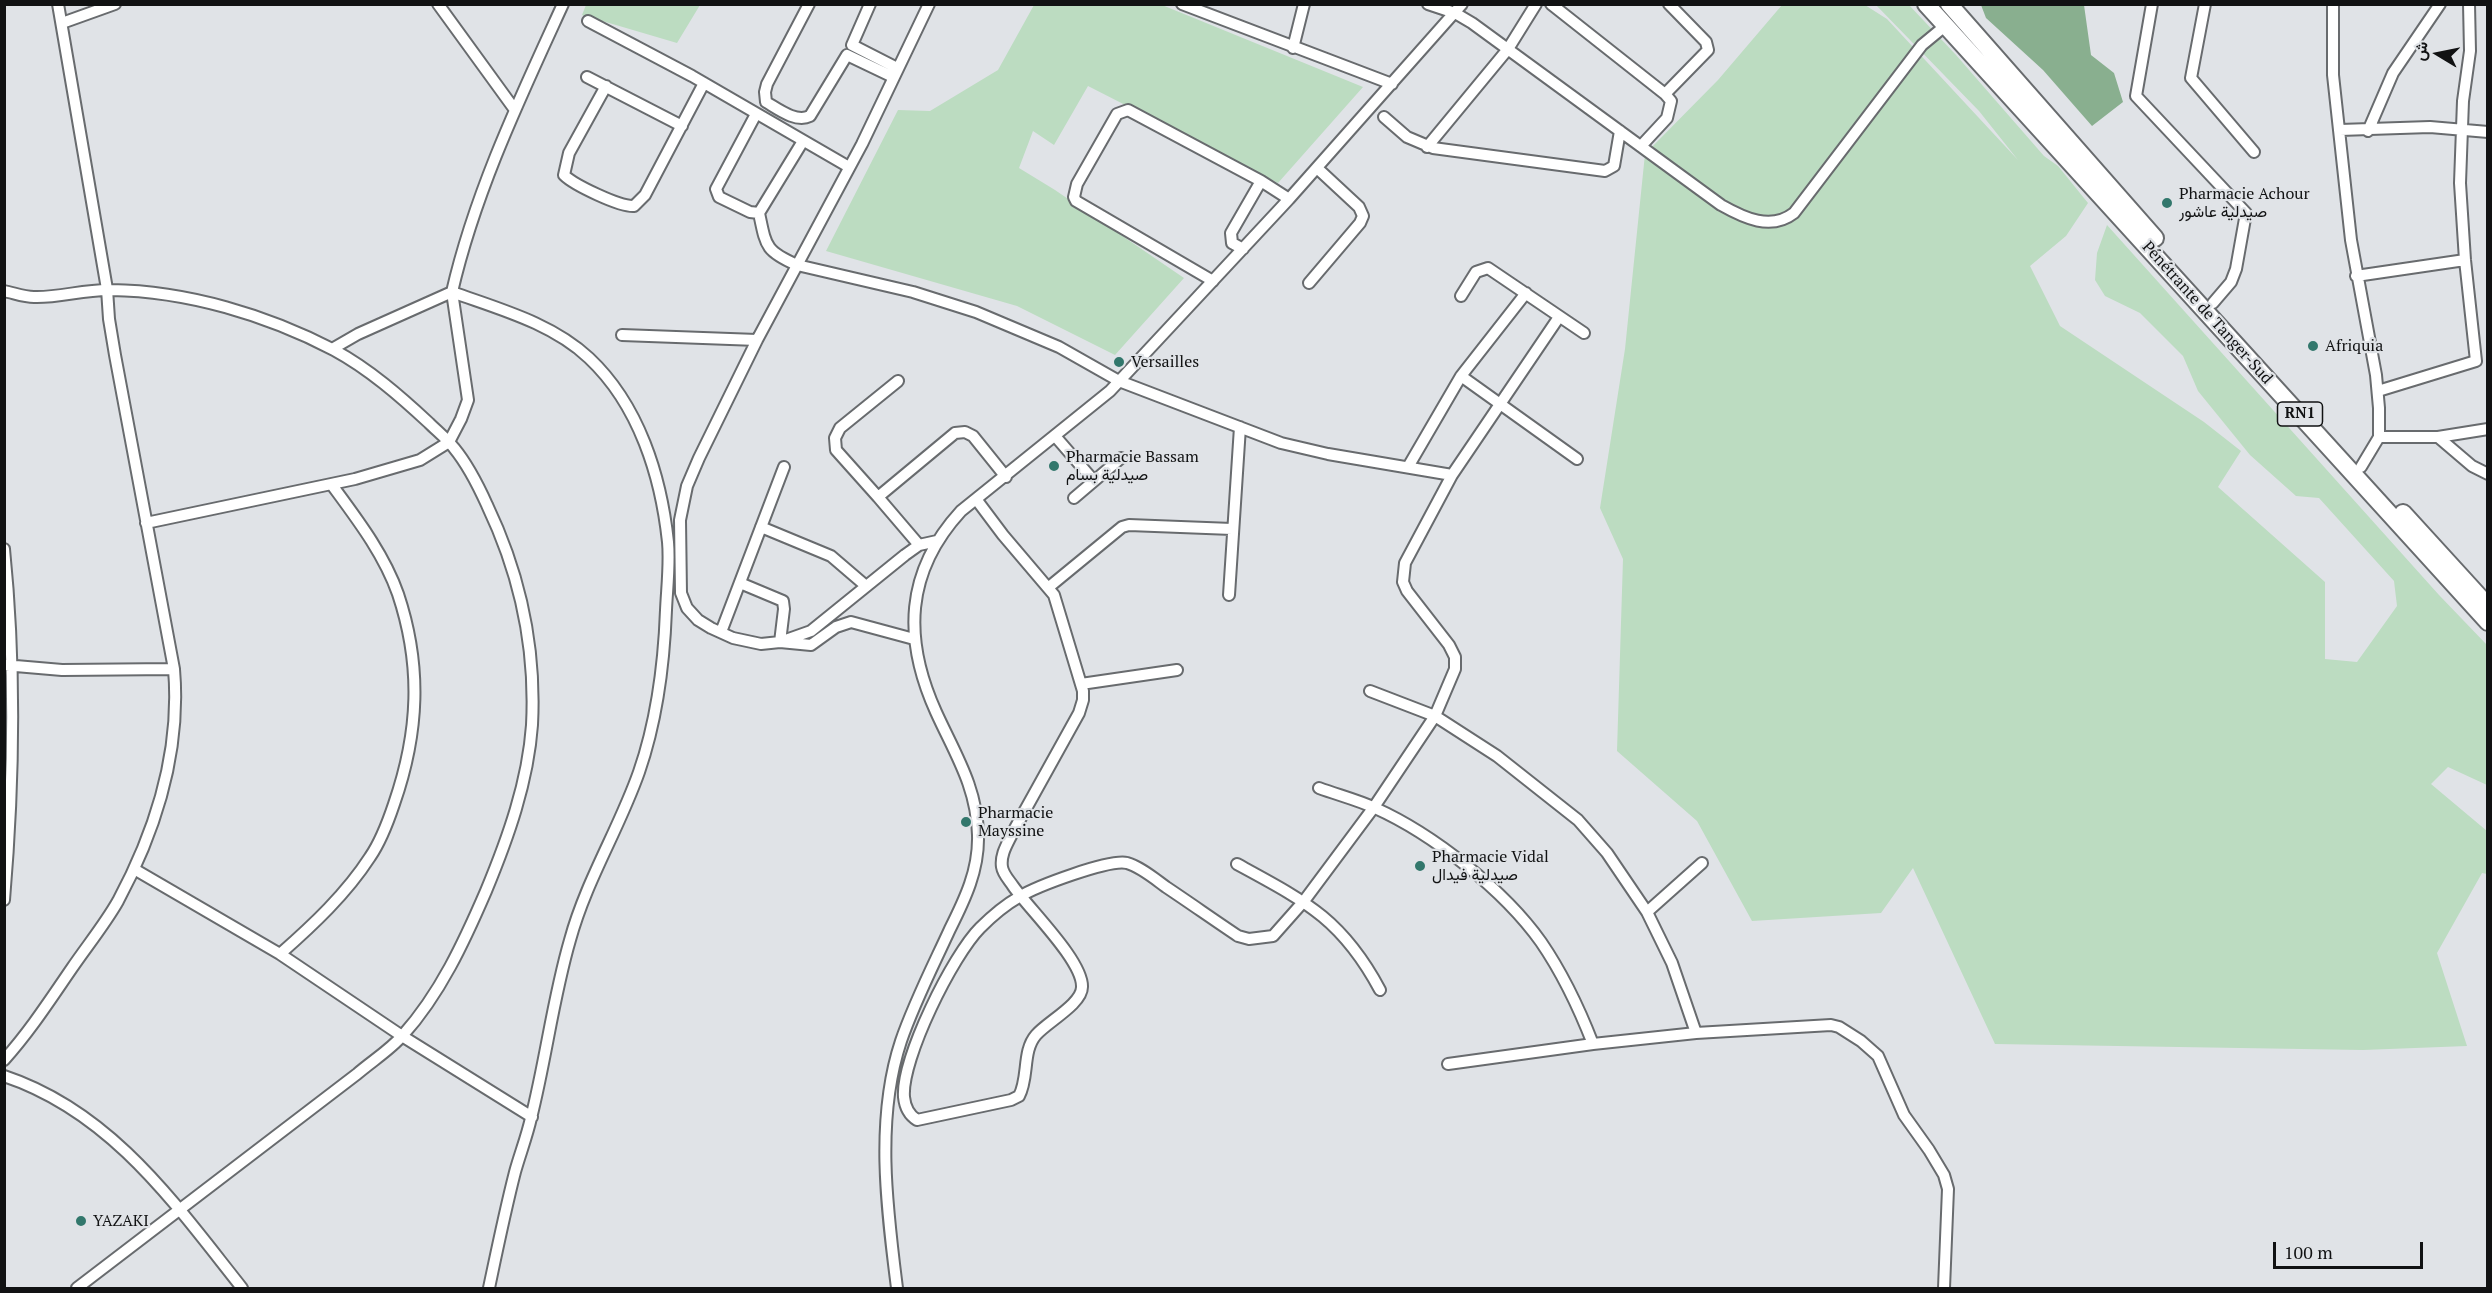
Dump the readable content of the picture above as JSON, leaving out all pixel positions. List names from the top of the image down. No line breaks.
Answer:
{"streets":{"highway":["Pénétrante de Tanger-Sud","RN1"]},"places":["Pharmacie Achour صيدلية عاشور","Afriquia","Versailles","Pharmacie Bassam صيدلية بسام","Pharmacie Mayssine","Pharmacie Vidal صيدلية فيدال","YAZAKI"],"scale_bar":"100 m","north":"left"}
